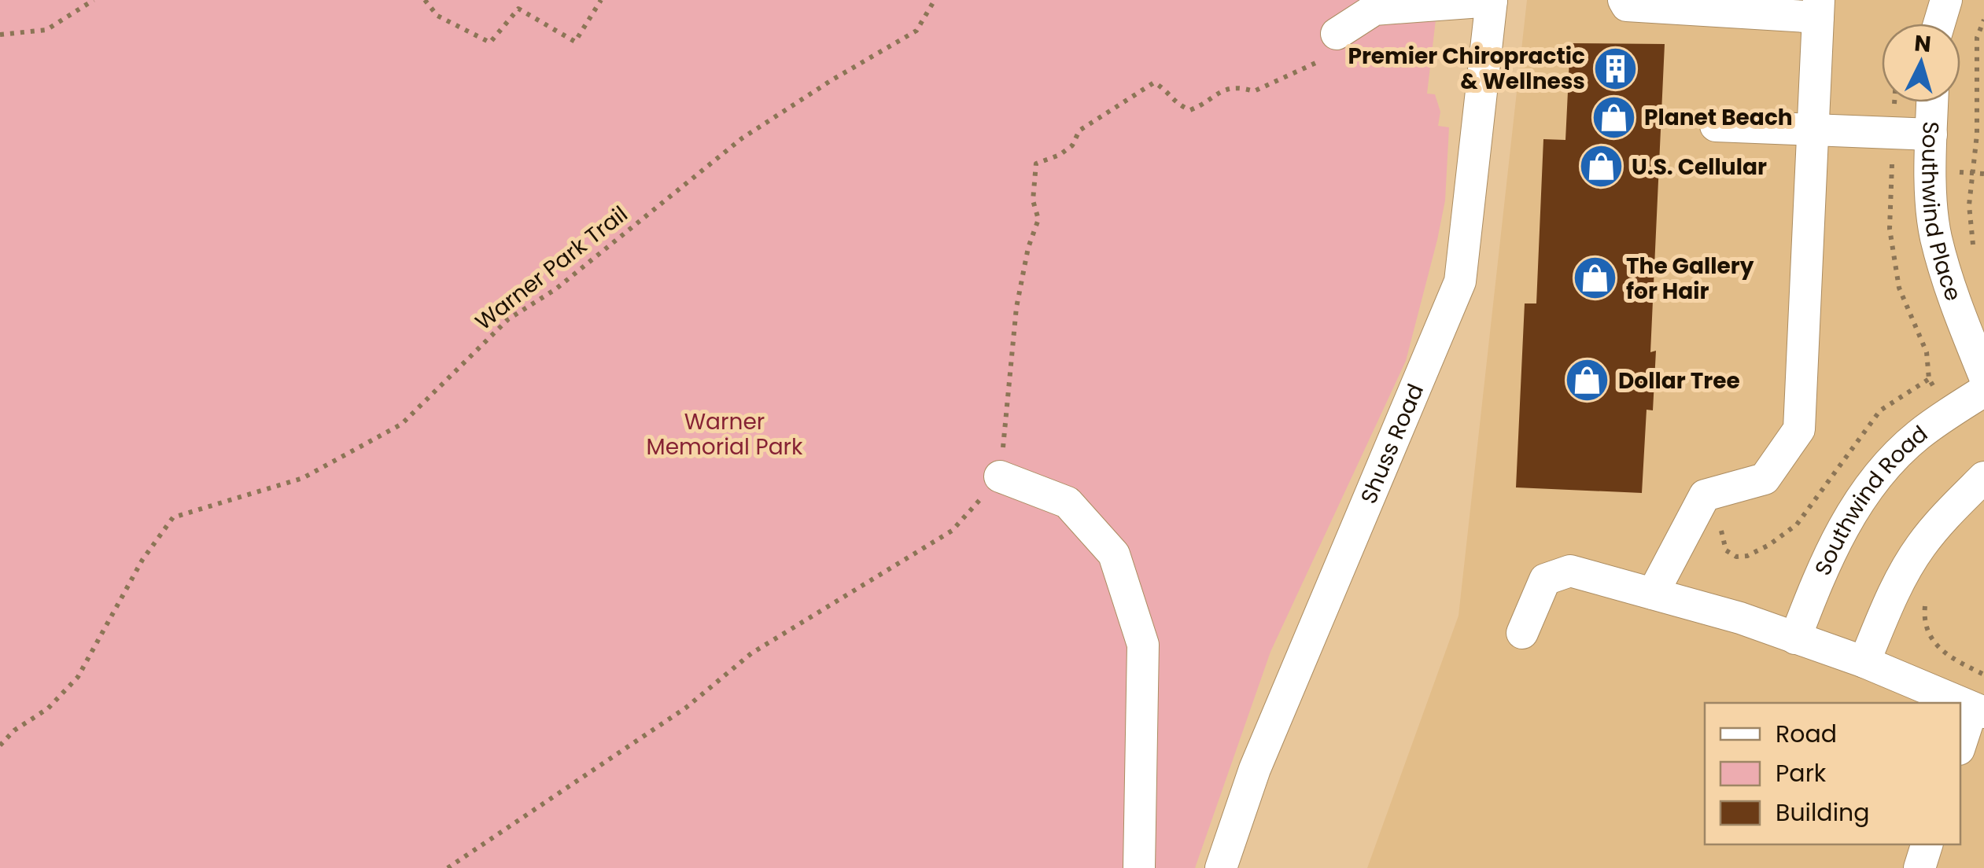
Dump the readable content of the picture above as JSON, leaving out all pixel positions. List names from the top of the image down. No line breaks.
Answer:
{"streets":{"street":["Southwind Place","Shuss Road","Southwind Road"],"path":["Warner Park Trail"]},"parks":["Warner Memorial Park"],"places":{"building":["Premier Chiropractic & Wellness"],"shop":["Planet Beach","U.S. Cellular","The Gallery for Hair","Dollar Tree"]},"legend":["Road","Park","Building"],"north":"top"}
